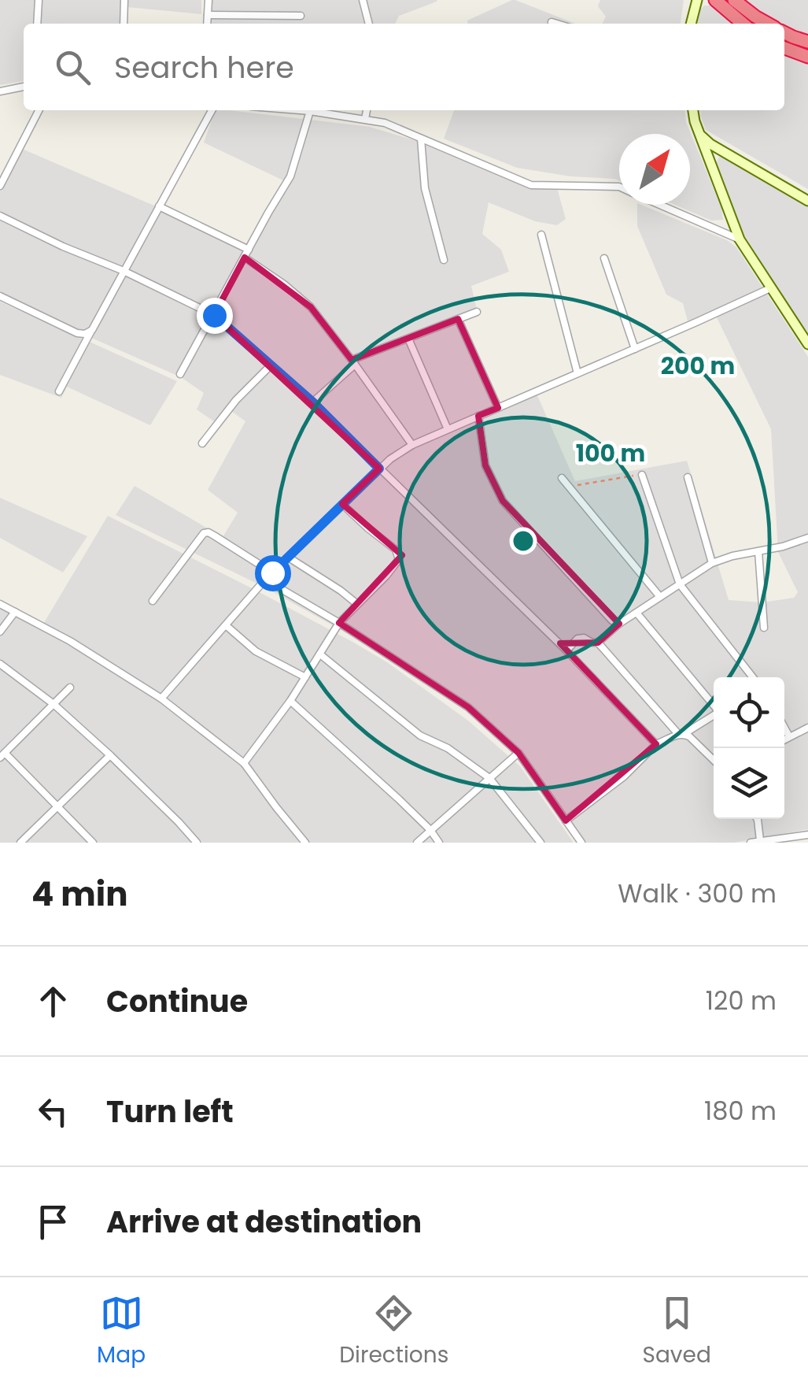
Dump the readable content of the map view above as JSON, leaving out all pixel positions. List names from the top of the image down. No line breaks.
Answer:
{"north":"top right","page":{"search":"Search here","heading":["4 min","Walk · 300 m"],"list":[["Continue","120 m"],["Turn left","180 m"],"Arrive at destination"],"nav":["Map","Directions","Saved"]},"rings":["200 m","100 m"]}
